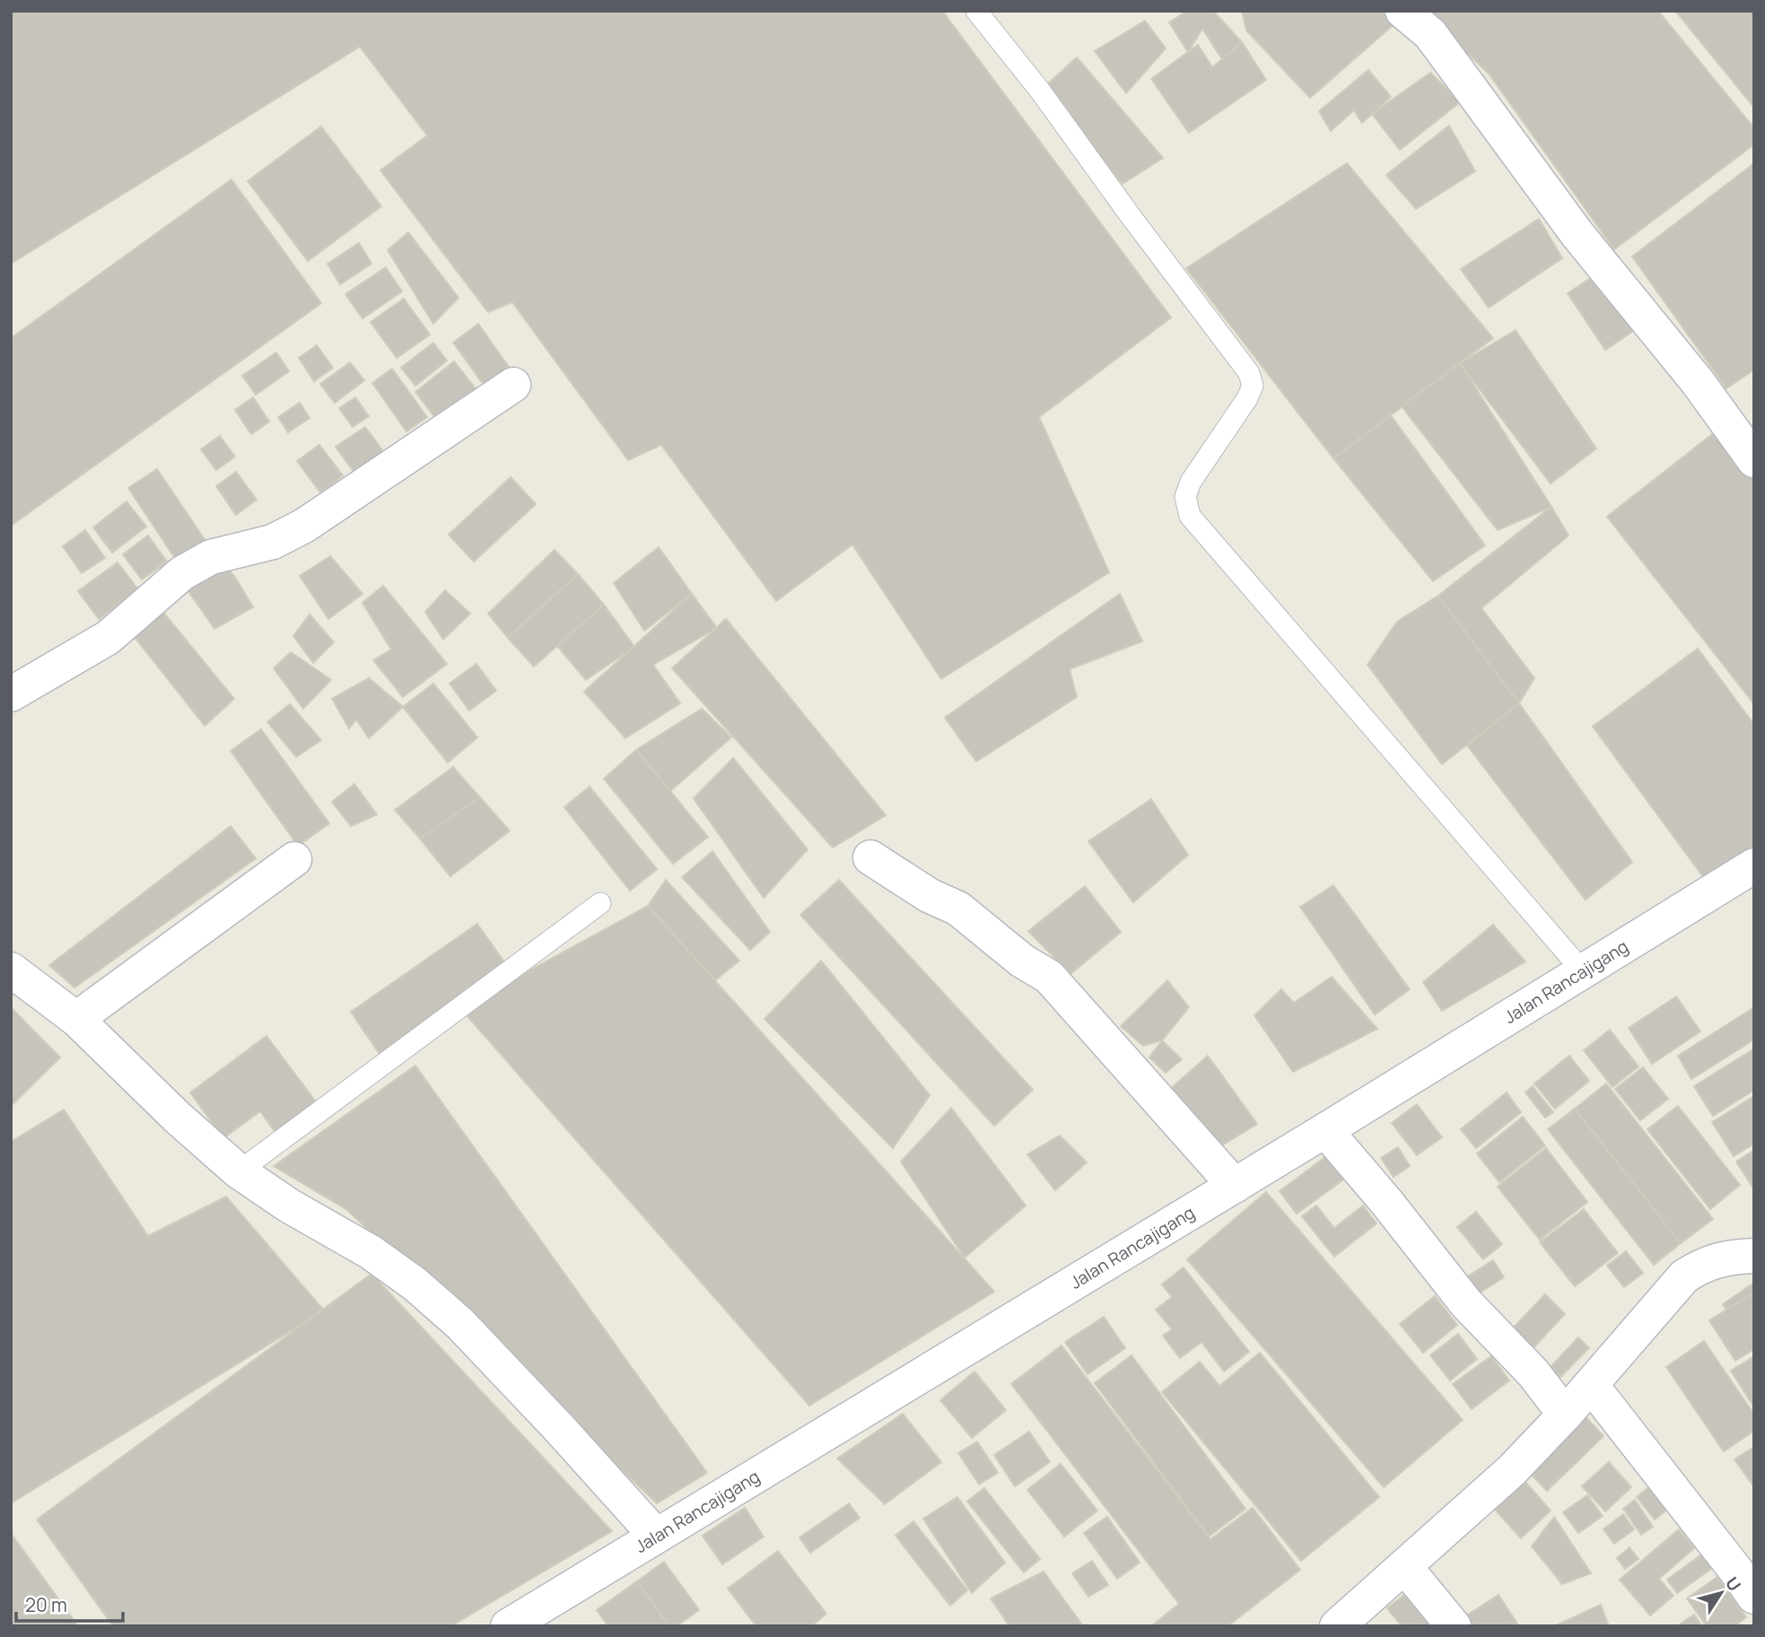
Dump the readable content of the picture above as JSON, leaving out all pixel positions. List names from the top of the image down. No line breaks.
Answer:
{"streets":{"street":["Jalan Rancajigang"]},"scale_bar":"20 m","north":"top right"}
